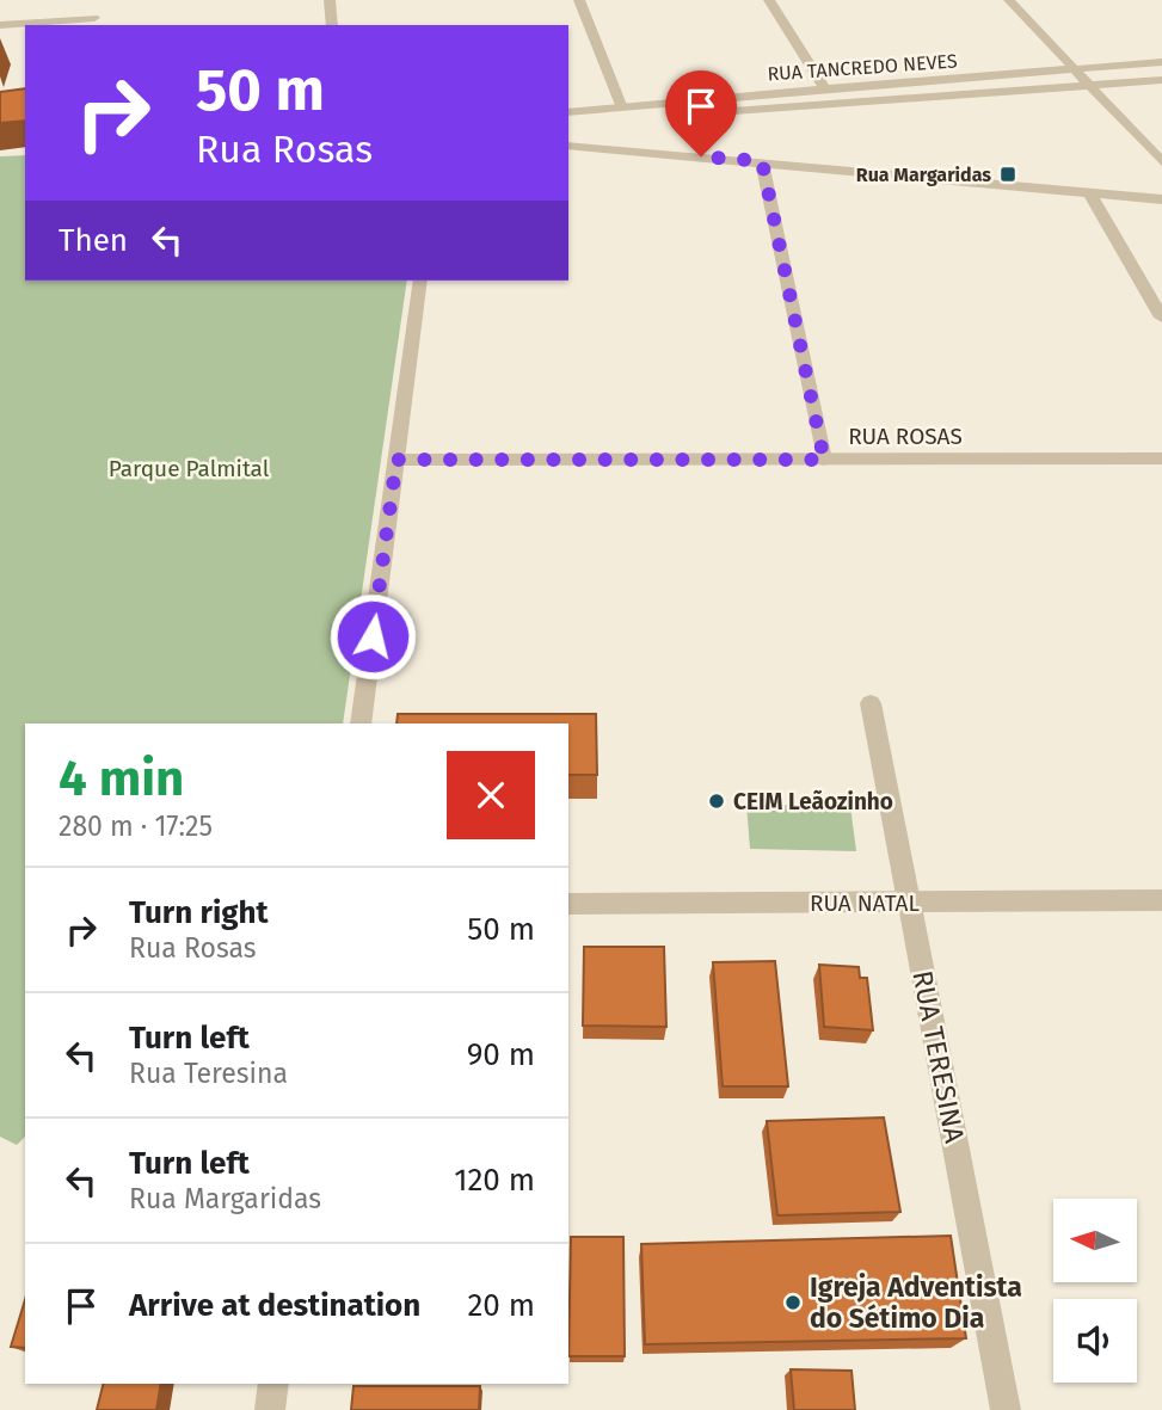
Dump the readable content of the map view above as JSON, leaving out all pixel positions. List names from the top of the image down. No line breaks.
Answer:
{"streets":{"street":["RUA TANCREDO NEVES","RUA ROSAS","RUA NATAL","RUA TERESINA"]},"crossings":[["RUA NATAL","RUA TERESINA"]],"parks":["Parque Palmital"],"places":{"transit":["Rua Margaridas"],"other":["CEIM Leãozinho","Igreja Adventista do Sétimo Dia"]},"north":"left","page":{"turn":["50 m","Rua Rosas"],"then":"Then","heading":["4 min","280 m · 17:25"],"list":[{"name":"Turn right","note":"Rua Rosas","value":"50 m"},{"name":"Turn left","note":"Rua Teresina","value":"90 m"},{"name":"Turn left","note":"Rua Margaridas","value":"120 m"},{"name":"Arrive at destination","value":"20 m"}]}}
